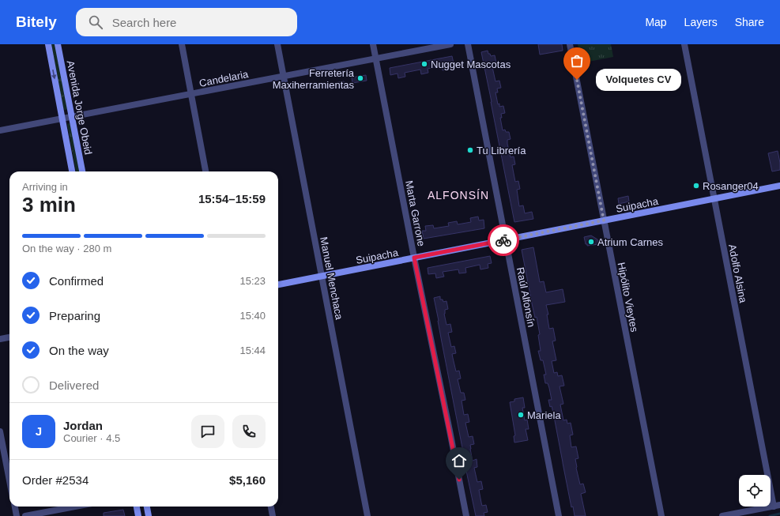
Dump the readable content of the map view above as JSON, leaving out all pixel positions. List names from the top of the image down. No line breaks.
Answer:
{"streets":{"main road":["Avenida Jorge Obeid","Suipacha"],"street":["Candelaria","Marta Garrone","Adolfo Alsina","Manuel Menchaca","Raúl Alfonsín","Hipólito Vieytes"]},"crossings":[["Candelaria","Avenida Jorge Obeid"],["Candelaria","Marta Garrone"],["Candelaria","Manuel Menchaca"],["Suipacha","Marta Garrone"],["Suipacha","Adolfo Alsina"],["Suipacha","Manuel Menchaca"],["Suipacha","Raúl Alfonsín"],["Suipacha","Hipólito Vieytes"]],"districts":["ALFONSÍN"],"places":["Nugget Mascotas","Ferretería Maxiherramientas","Volquetes CV","Tu Librería","Rosanger04","Atrium Carnes","Mariela"],"page":{"header":"Bitely","search":"Search here","nav":["Map","Layers","Share"],"bubble":"Volquetes CV","heading":["3 min","Arriving in","15:54–15:59"],"panel":["Jordan","Courier · 4.5","Order #2534","$5,160"],"bar":"On the way · 280 m","list":[["Confirmed","15:23"],["Preparing","15:40"],["On the way","15:44"],"Delivered"],"round":"J"}}
